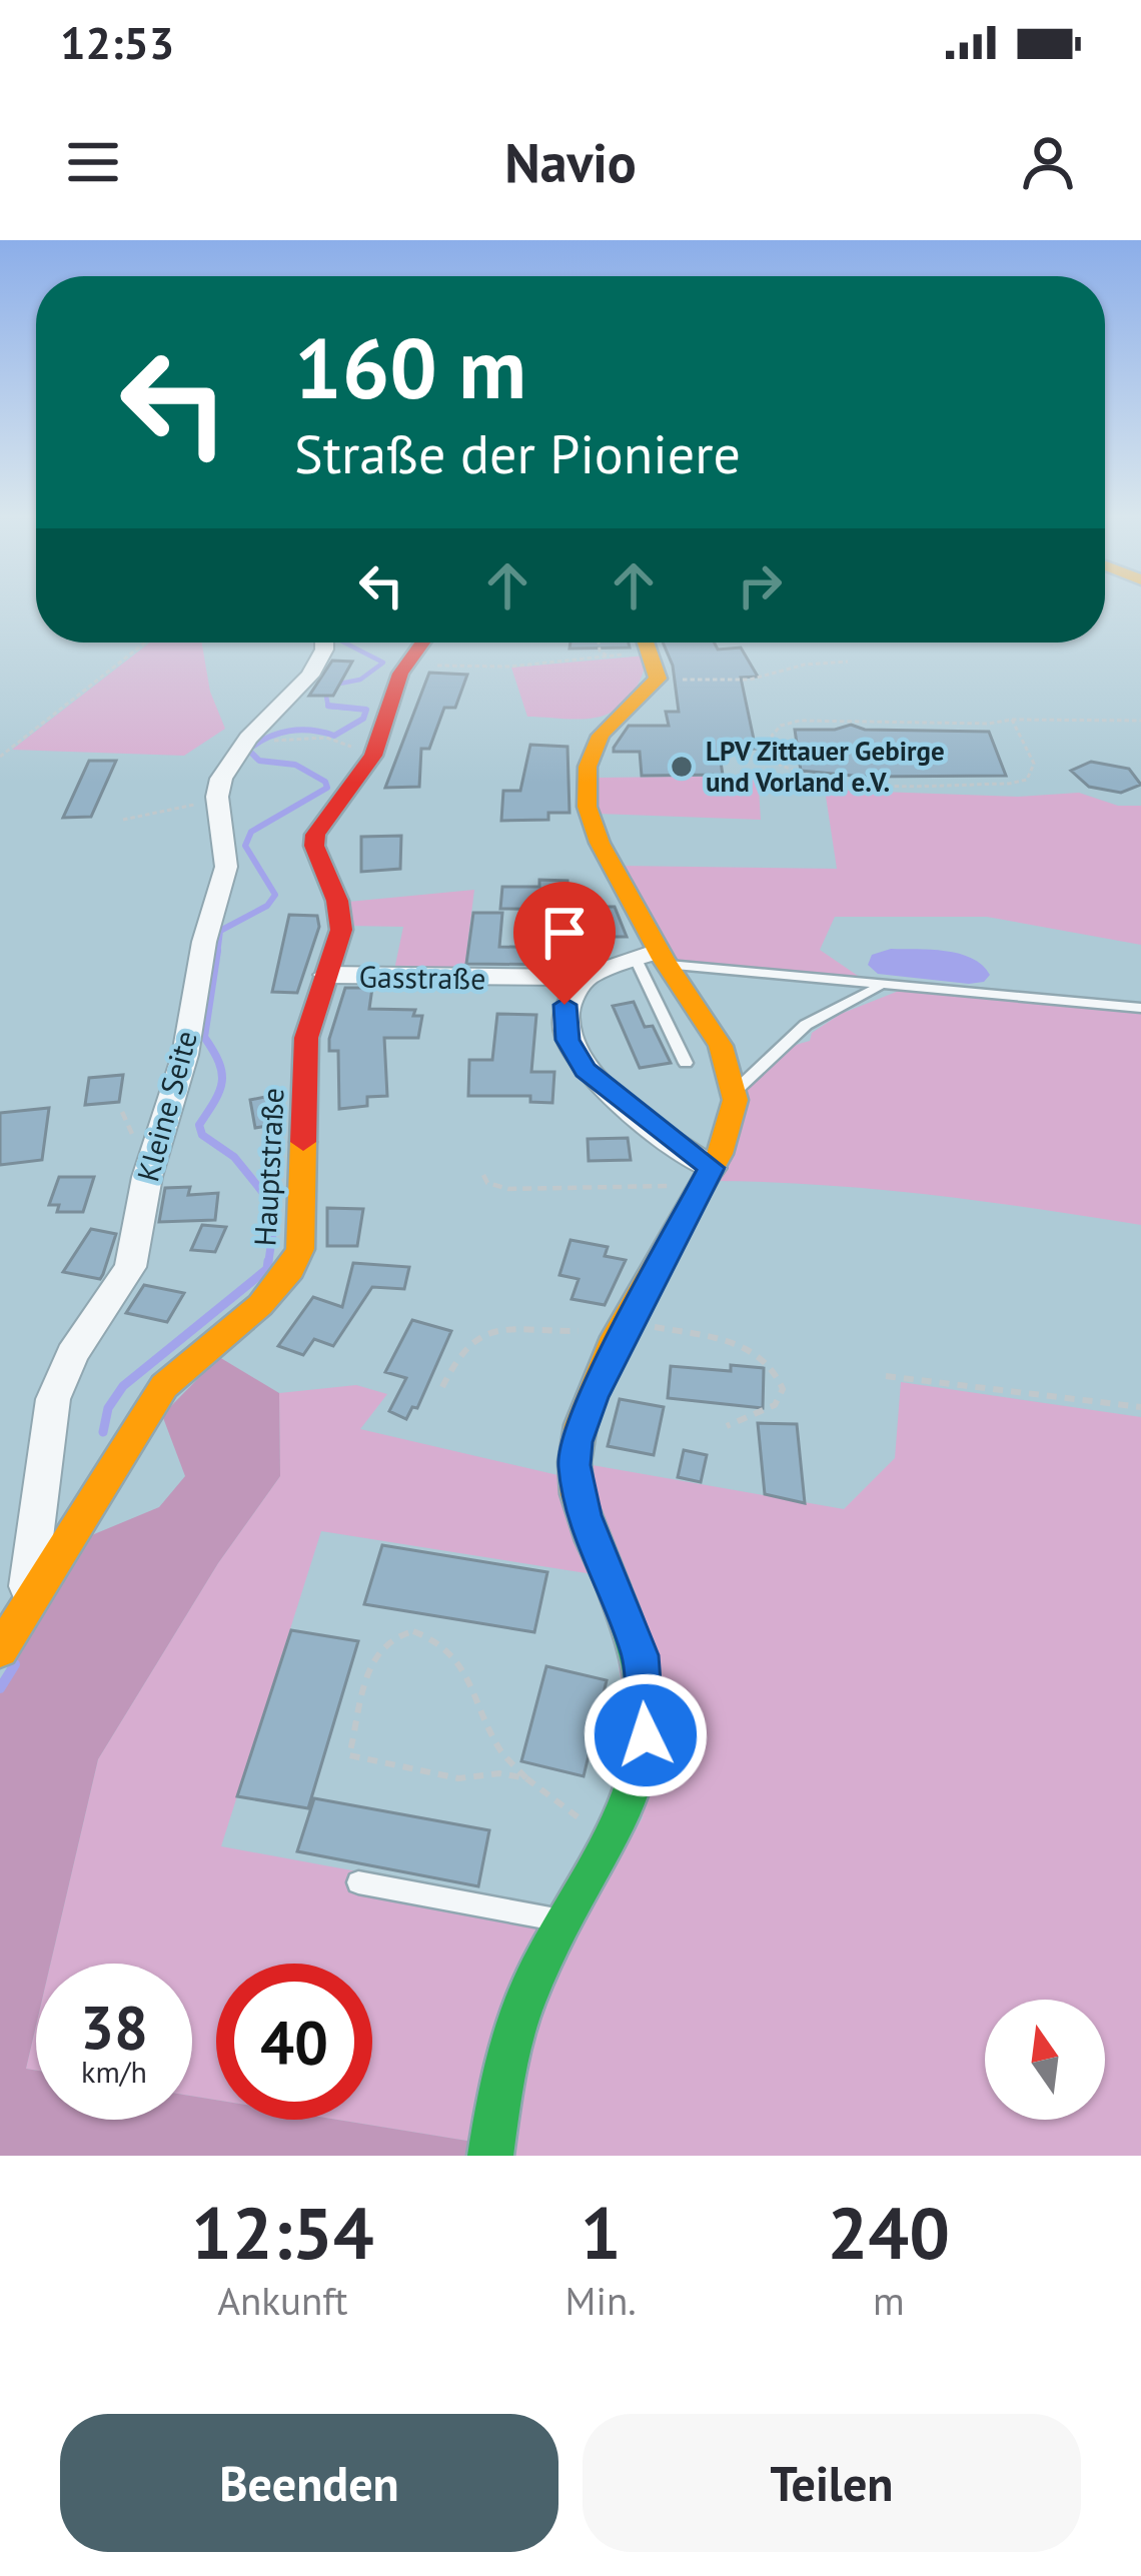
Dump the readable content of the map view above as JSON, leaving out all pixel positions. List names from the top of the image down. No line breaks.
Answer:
{"streets":{"street":["Gasstraße","Kleine Seite","Hauptstraße"]},"crossings":[["Gasstraße","Hauptstraße"],["Kleine Seite","Hauptstraße"]],"places":["LPV Zittauer Gebirge und Vorland e.V."],"north":"top","page":{"status":"12:53","header":"Navio","turn":["160 m","Straße der Pioniere"],"speed":"38 km/h","limit":"40","eta":["12:54","Ankunft","1","Min.","240","m"],"buttons":["Beenden","Teilen"]}}
